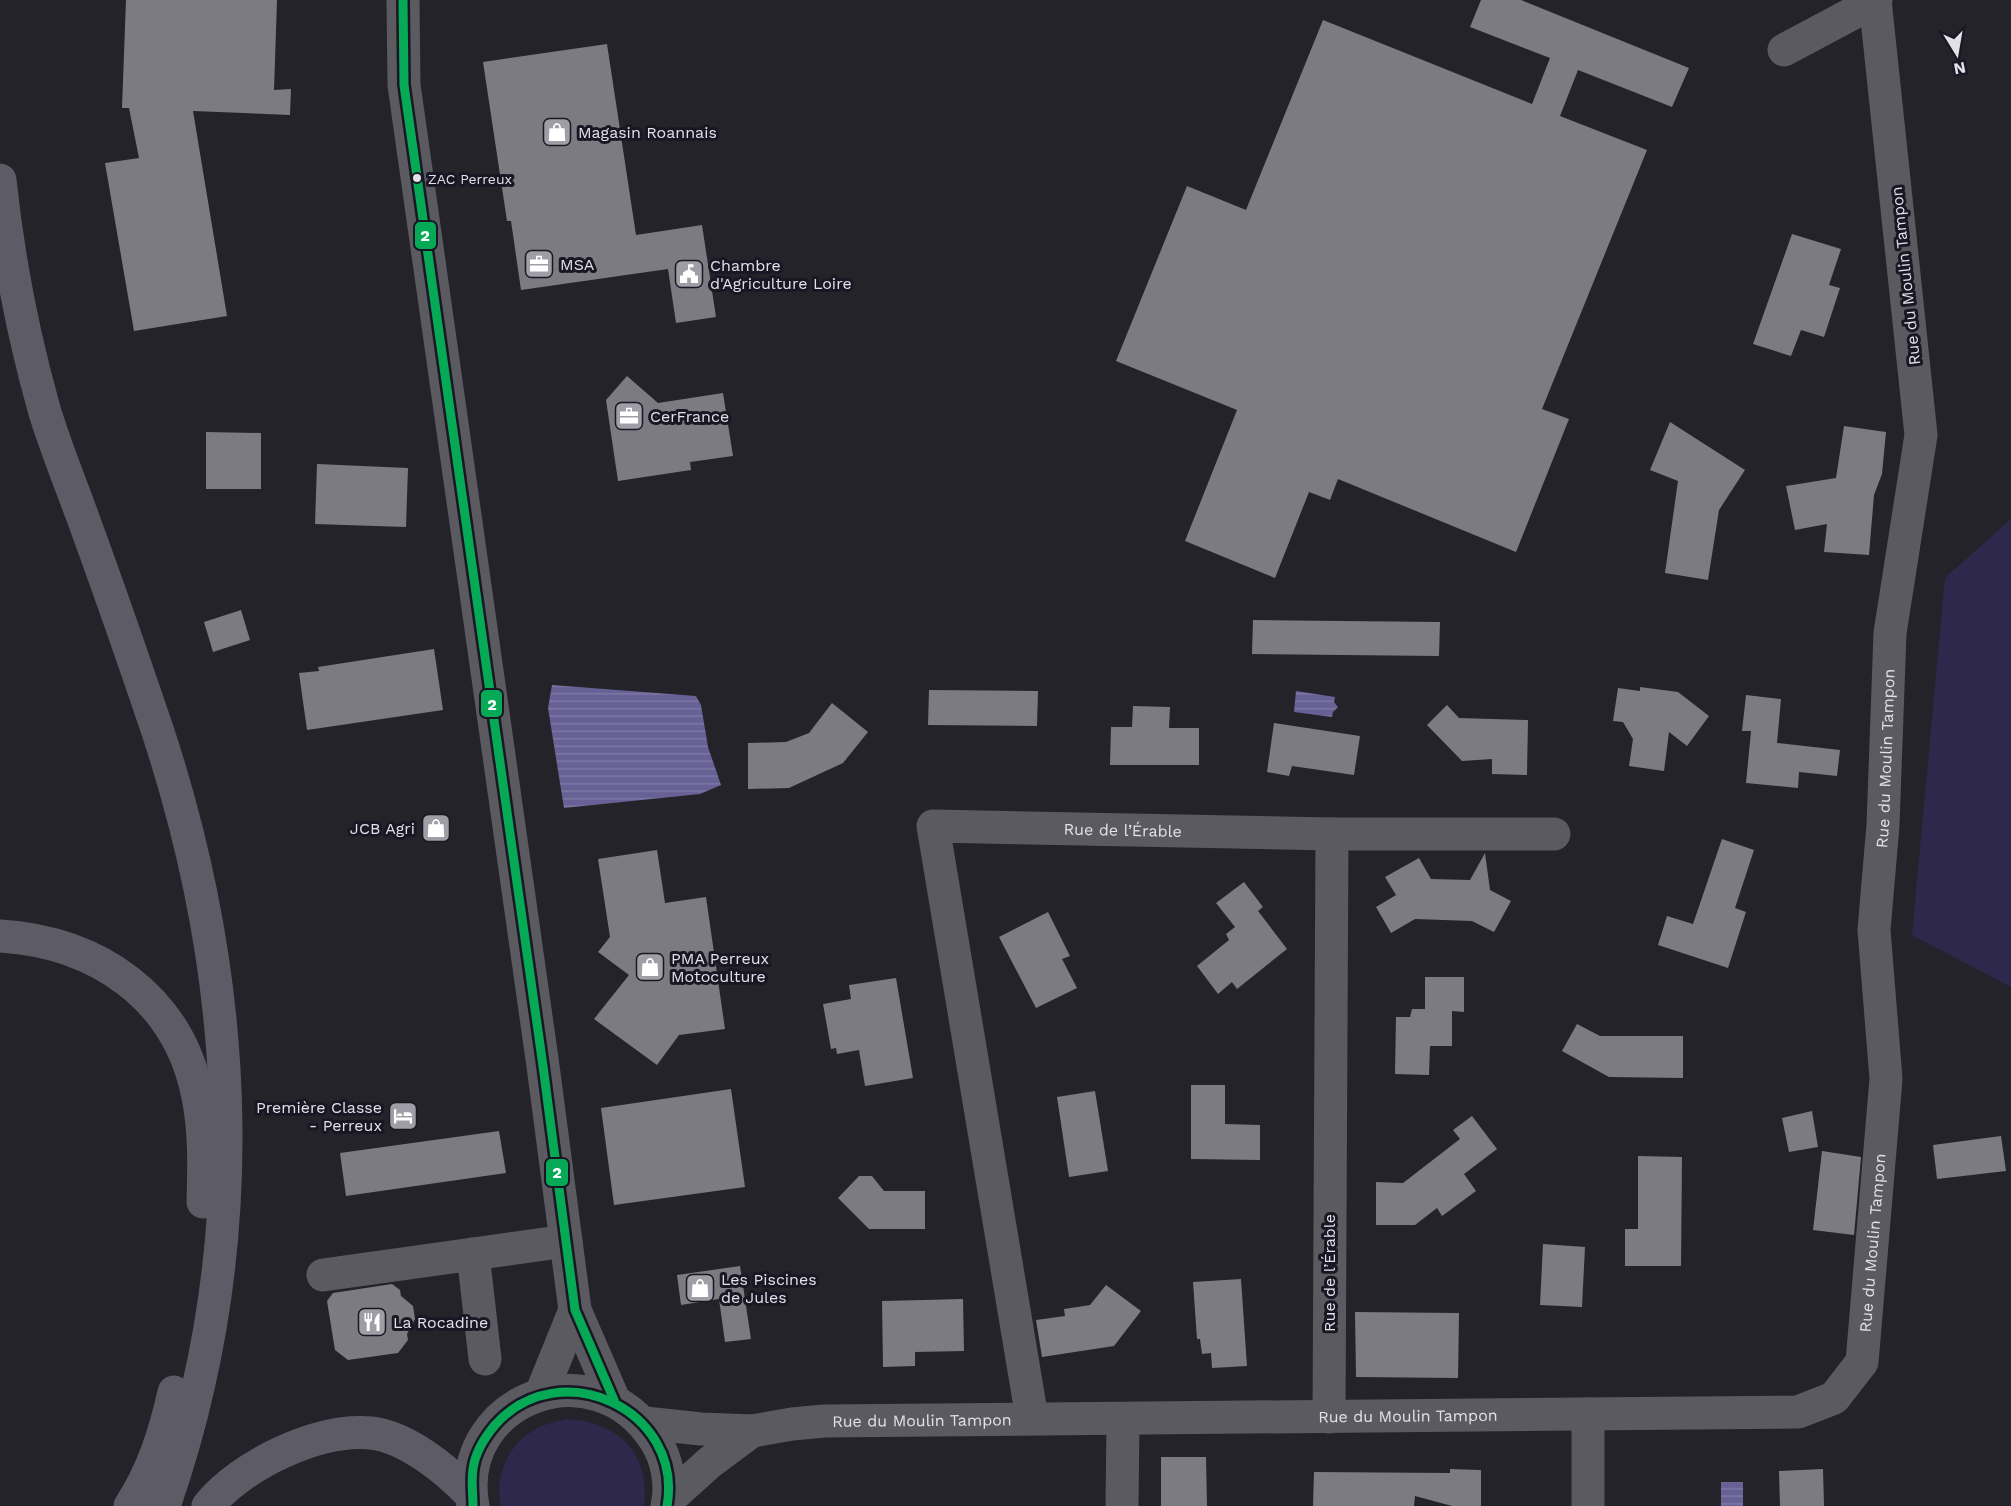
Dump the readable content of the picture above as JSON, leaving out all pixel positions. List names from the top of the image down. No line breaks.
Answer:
{"streets":{"street":["Rue du Moulin Tampon","Rue de l’Érable"]},"crossings":[["Rue du Moulin Tampon","Rue de l’Érable"]],"places":{"shop":["Magasin Roannais","JCB Agri","PMA Perreux Motoculture","Les Piscines de Jules"],"other":["ZAC Perreux"],"office":["MSA","CerFrance"],"public building":["Chambre d'Agriculture Loire"],"hotel":["Première Classe - Perreux"],"restaurant":["La Rocadine"]},"lines":["transit line 2"],"north":"bottom"}
